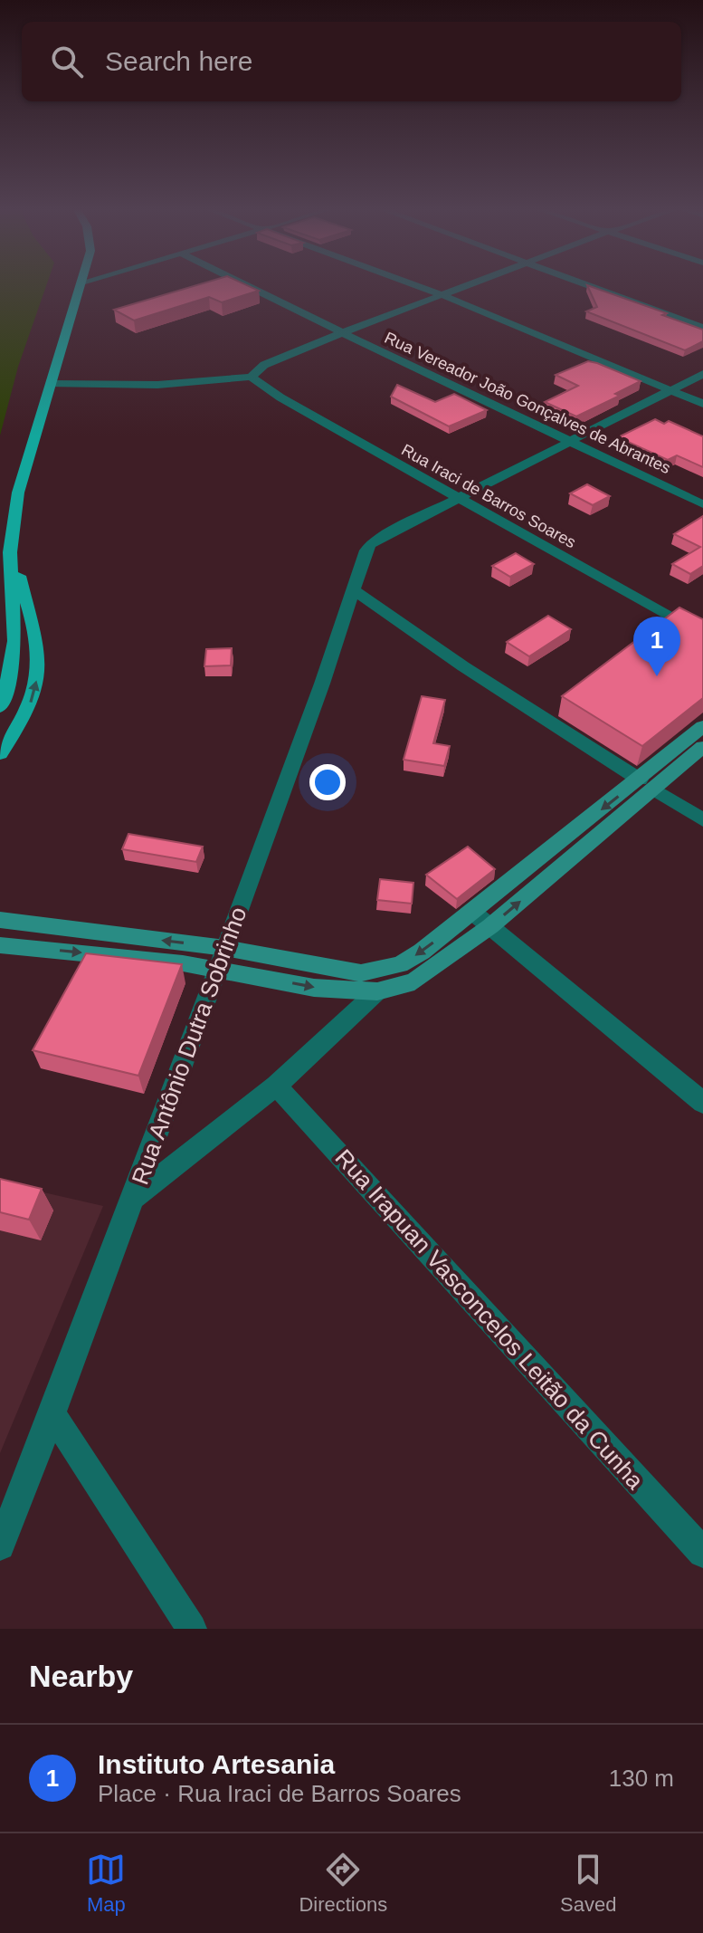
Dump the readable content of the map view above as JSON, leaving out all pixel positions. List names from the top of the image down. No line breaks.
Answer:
{"streets":{"street":["Rua Vereador João Gonçalves de Abrantes","Rua Iraci de Barros Soares","Rua Antônio Dutra Sobrinho","Rua Irapuan Vasconcelos Leitão da Cunha"]},"crossings":[["Rua Iraci de Barros Soares","Rua Antônio Dutra Sobrinho"]],"page":{"search":"Search here","pins":"1","heading":"Nearby","list":[{"mark":"1","name":"Instituto Artesania","note":"Place · Rua Iraci de Barros Soares","value":"130 m"}],"nav":["Map","Directions","Saved"]}}
